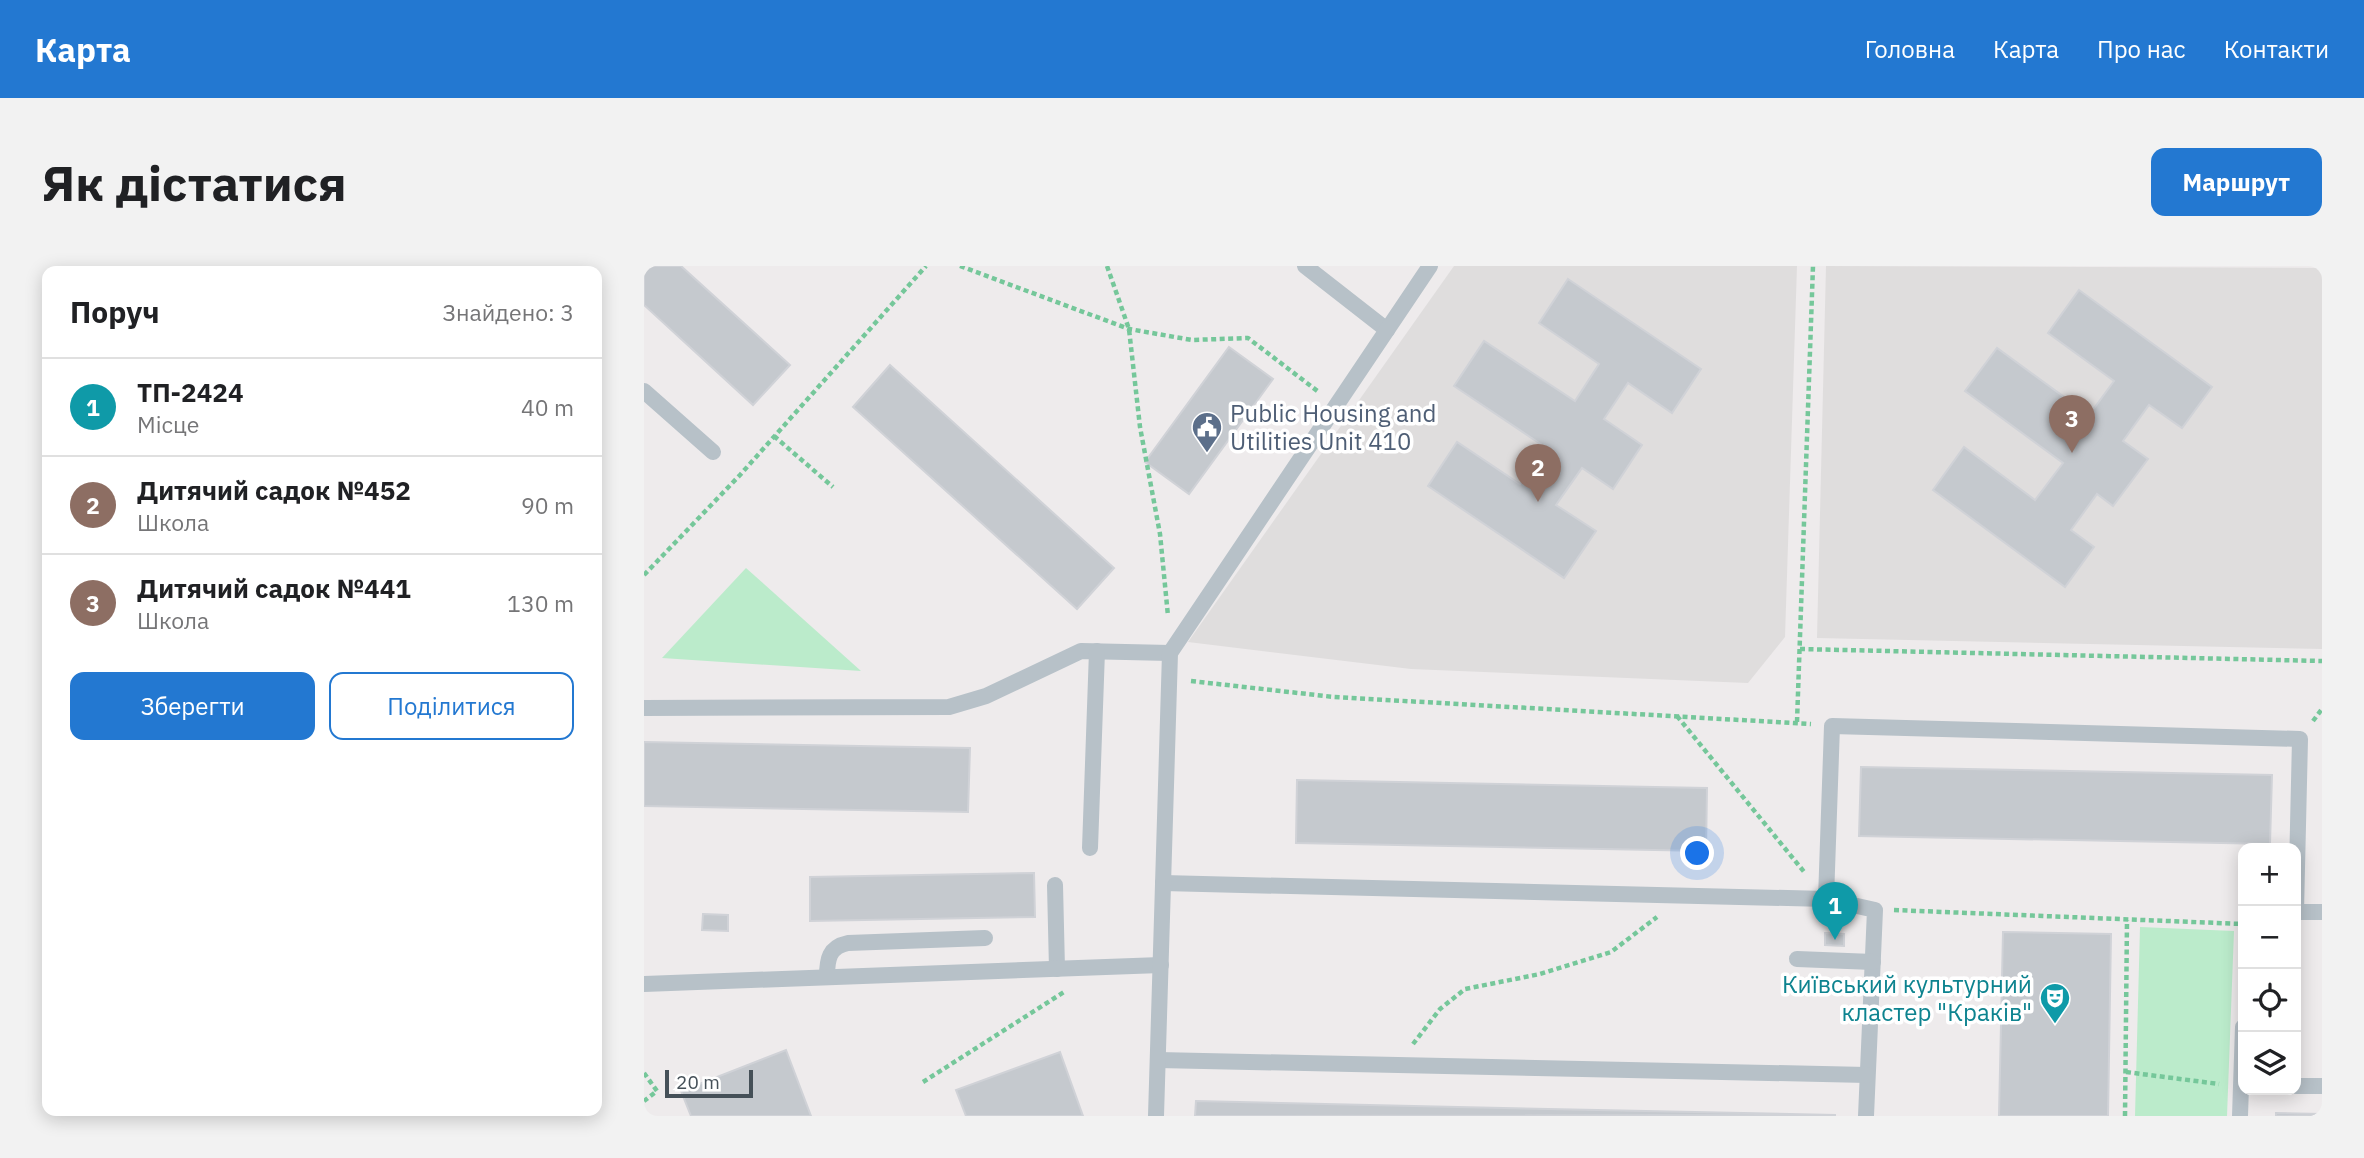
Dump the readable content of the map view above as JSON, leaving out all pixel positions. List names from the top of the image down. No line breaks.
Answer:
{"places":{"public building":["Public Housing and Utilities Unit 410"],"theatre":["Київський культурний кластер \"Краків\""]},"scale_bar":"20 m","page":{"header":"Карта","nav":["Головна","Карта","Про нас","Контакти"],"buttons":["Маршрут",["Зберегти","Поділитися"]],"title":"Як дістатися","heading":["Поруч","Знайдено: 3"],"list":[{"mark":"1","name":"ТП-2424","note":"Місце","value":"40 m"},{"mark":"2","name":"Дитячий садок №452","note":"Школа","value":"90 m"},{"mark":"3","name":"Дитячий садок №441","note":"Школа","value":"130 m"}],"pins":["3","2","1"],"map_buttons":["+","−"],"scale":"20 m"}}
